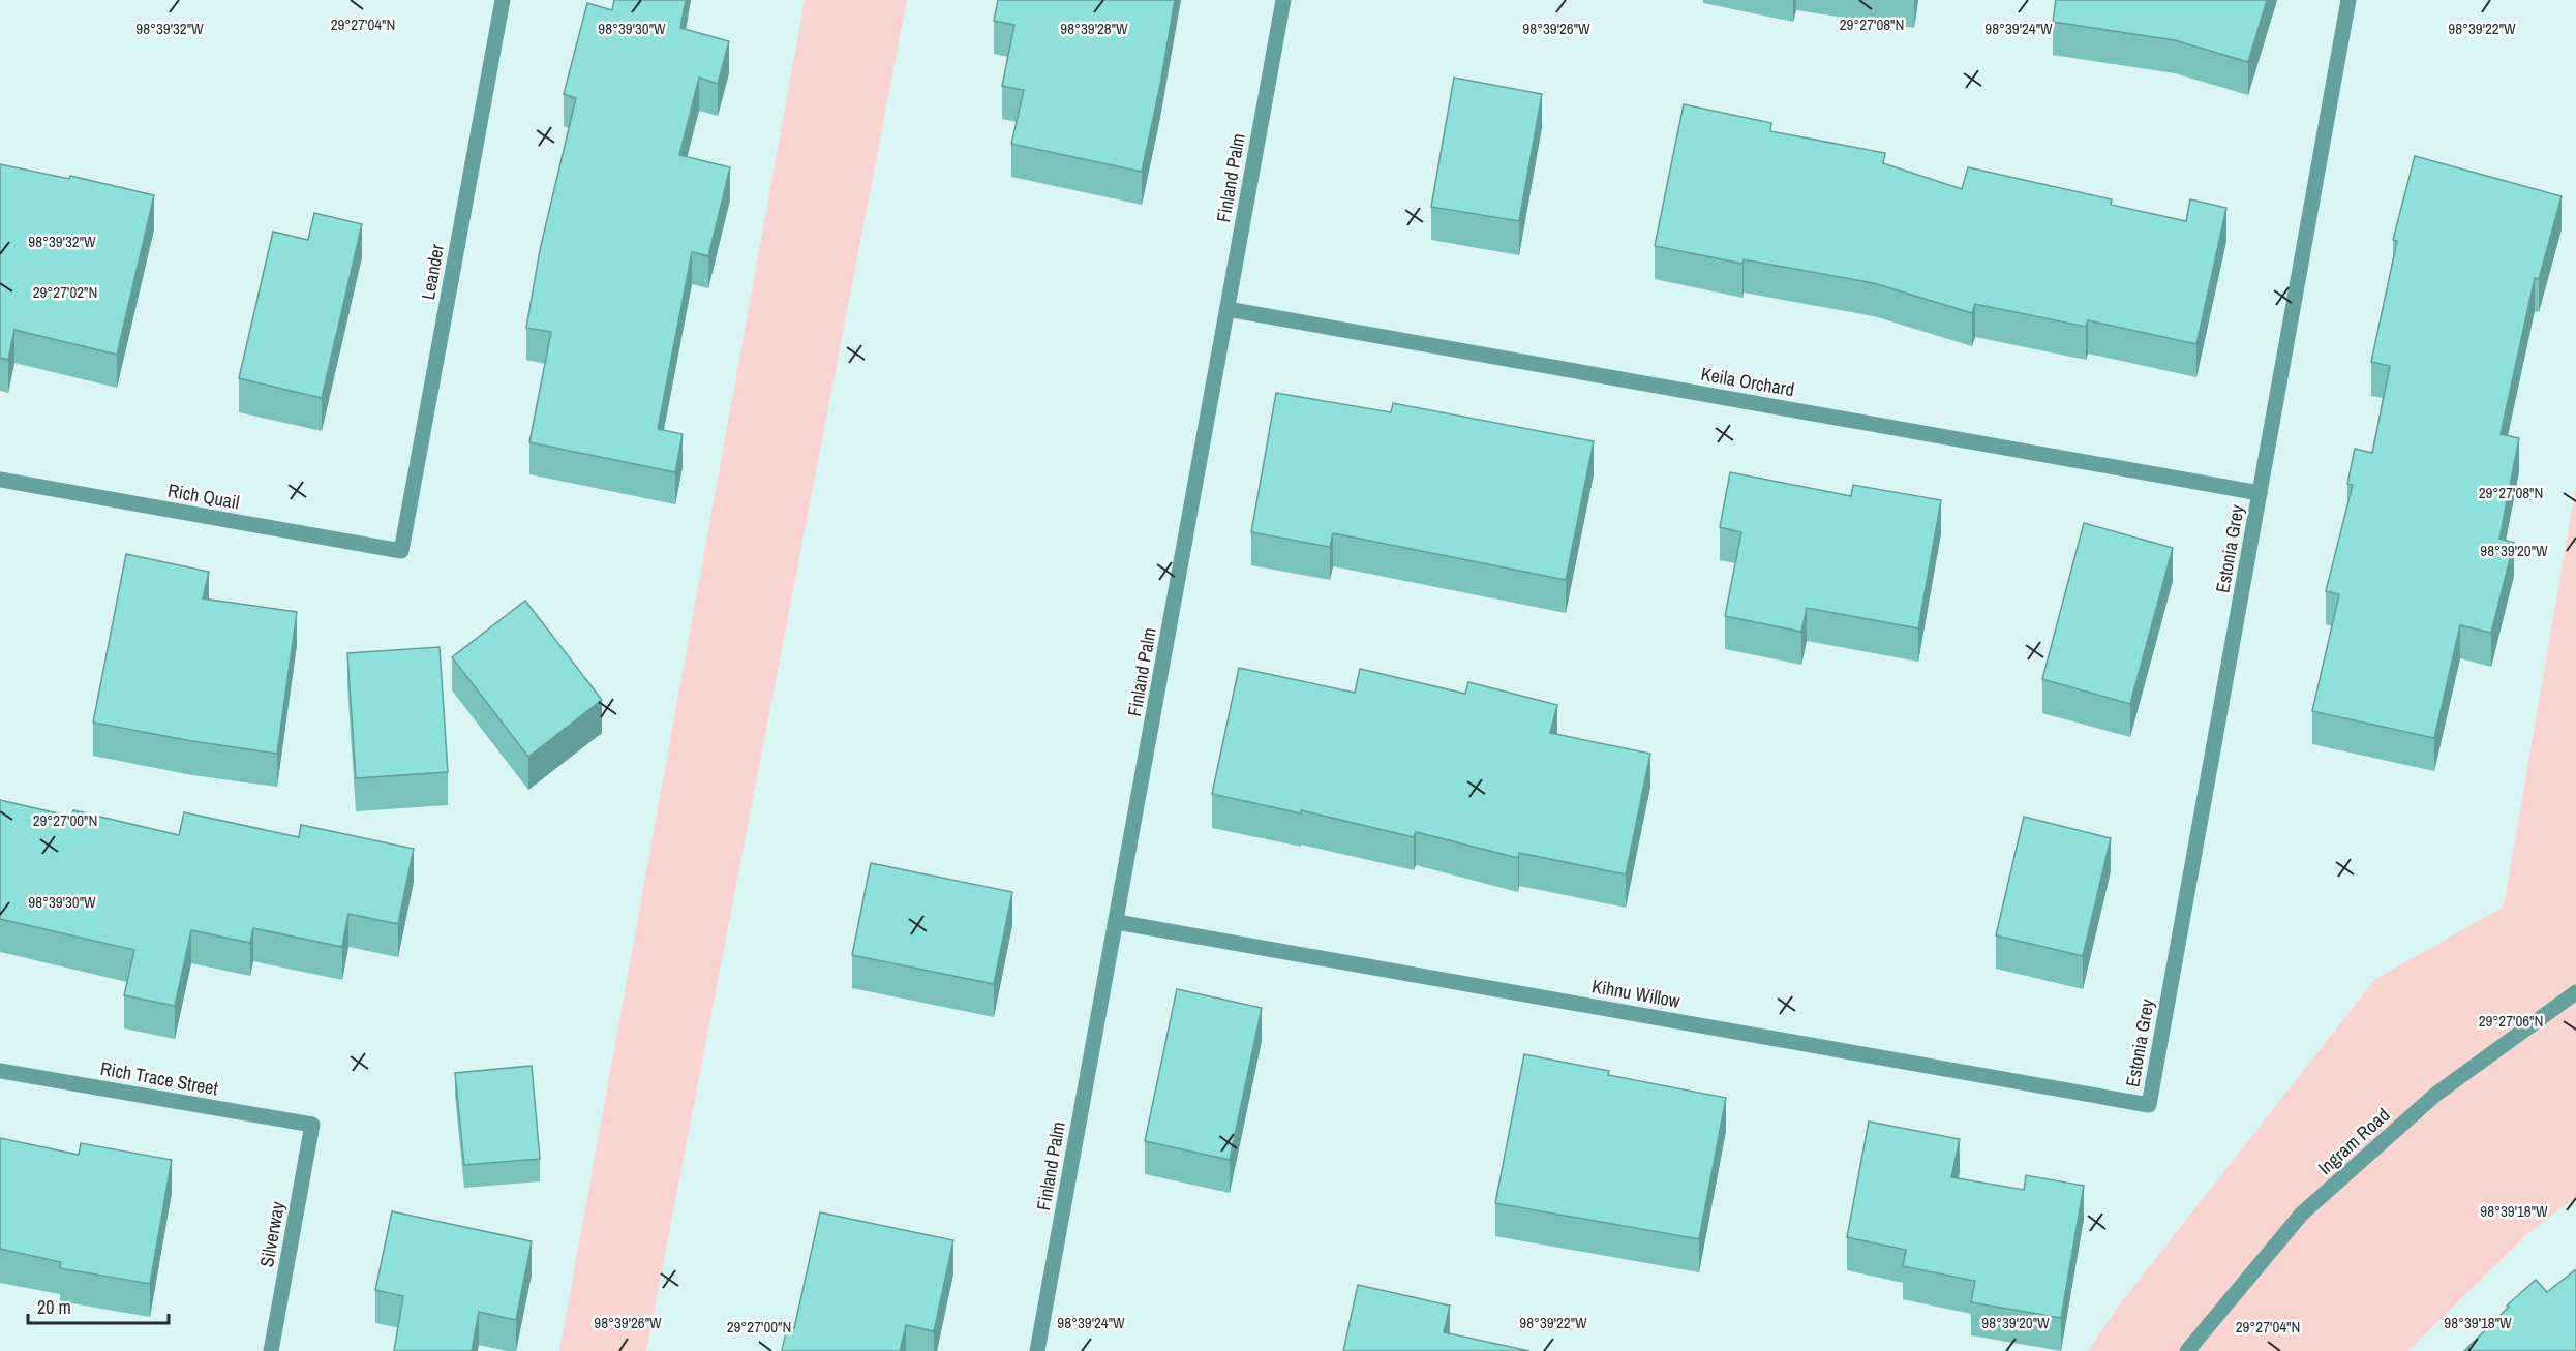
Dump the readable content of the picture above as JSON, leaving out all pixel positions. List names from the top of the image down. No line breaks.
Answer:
{"streets":{"street":["Finland Palm","Leander","Keila Orchard","Rich Quail","Estonia Grey","Kihnu Willow","Rich Trace Street","Ingram Road","Silverway"]},"crossings":[["Finland Palm","Keila Orchard"],["Finland Palm","Kihnu Willow"],["Leander","Rich Quail"],["Keila Orchard","Estonia Grey"],["Estonia Grey","Kihnu Willow"],["Rich Trace Street","Silverway"]],"scale_bar":"20 m","coordinates":["29°27'04\"N","29°27'08\"N","98°39'32\"W","98°39'30\"W","98°39'28\"W","98°39'26\"W","98°39'24\"W","98°39'22\"W","29°27'02\"N","98°39'20\"W","29°27'00\"N","29°27'06\"N","98°39'18\"W"]}
